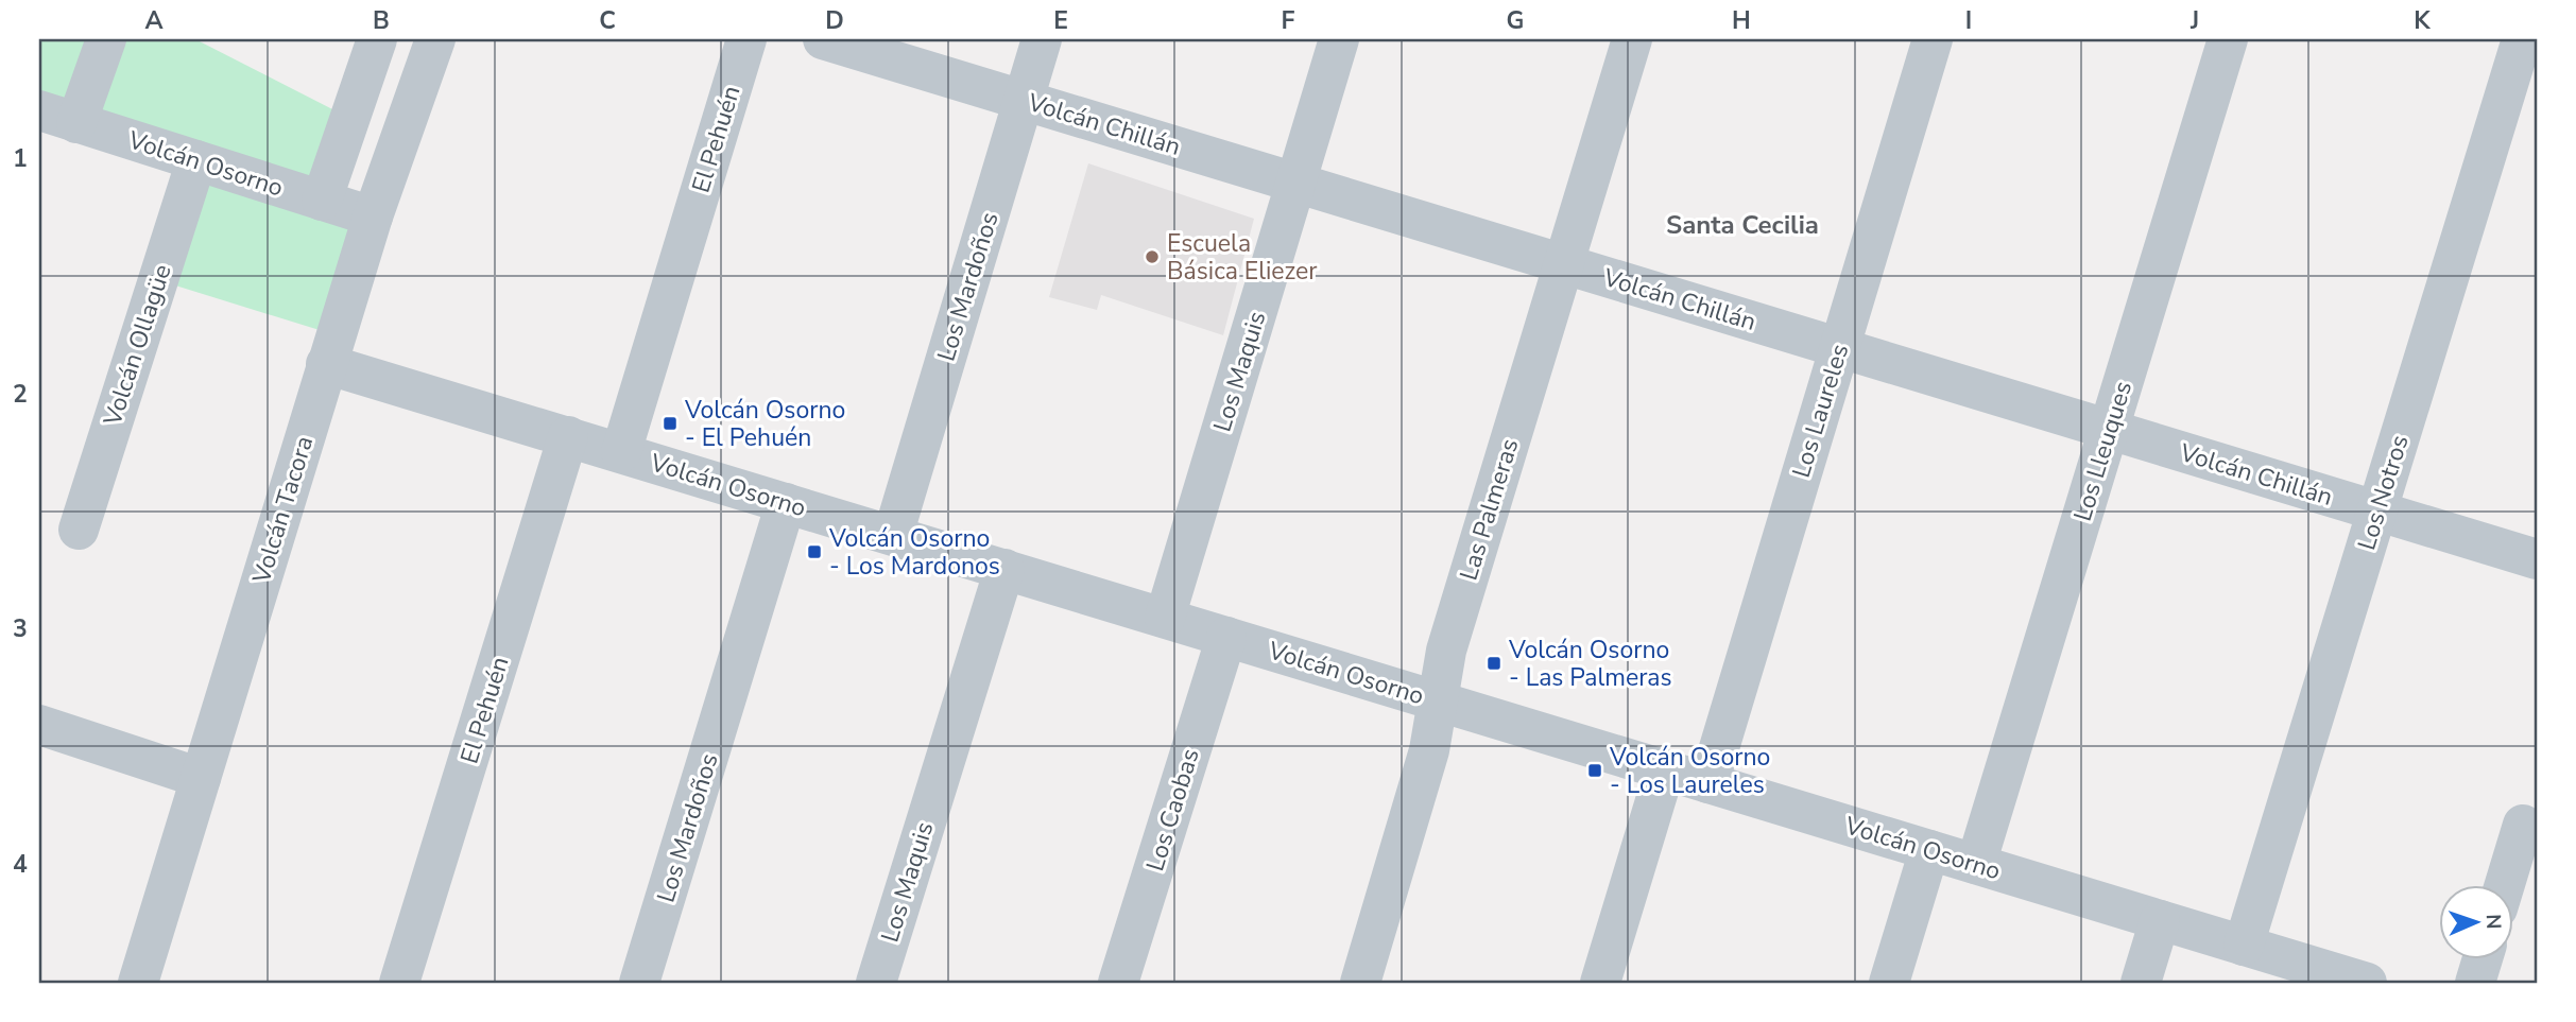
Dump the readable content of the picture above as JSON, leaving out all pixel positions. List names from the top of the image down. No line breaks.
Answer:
{"streets":{"street":["Volcán Chillán","El Pehuén","Volcán Osorno","Los Mardoños","Volcán Ollagüe","Los Maquis","Los Laureles","Los Lleuques","Los Notros","Volcán Tacora","Las Palmeras","Los Caobas"]},"crossings":[["Volcán Chillán","Los Mardoños"],["Volcán Chillán","Los Maquis"],["Volcán Chillán","Los Laureles"],["Volcán Chillán","Los Lleuques"],["Volcán Chillán","Los Notros"],["Volcán Chillán","Las Palmeras"],["El Pehuén","Volcán Osorno"],["Volcán Osorno","Los Mardoños"],["Volcán Osorno","Volcán Ollagüe"],["Volcán Osorno","Los Maquis"],["Volcán Osorno","Los Laureles"],["Volcán Osorno","Los Lleuques"],["Volcán Osorno","Los Notros"],["Volcán Osorno","Volcán Tacora"],["Volcán Osorno","Las Palmeras"],["Volcán Osorno","Los Caobas"]],"districts":["Santa Cecilia"],"places":{"other":["Escuela Básica Eliezer"],"transit":["Volcán Osorno - El Pehuén","Volcán Osorno - Los Mardonos","Volcán Osorno - Las Palmeras","Volcán Osorno - Los Laureles"]},"north":"right","grid":{"columns":["A","B","C","D","E","F","G","H","I","J","K"],"rows":["1","2","3","4"]}}
